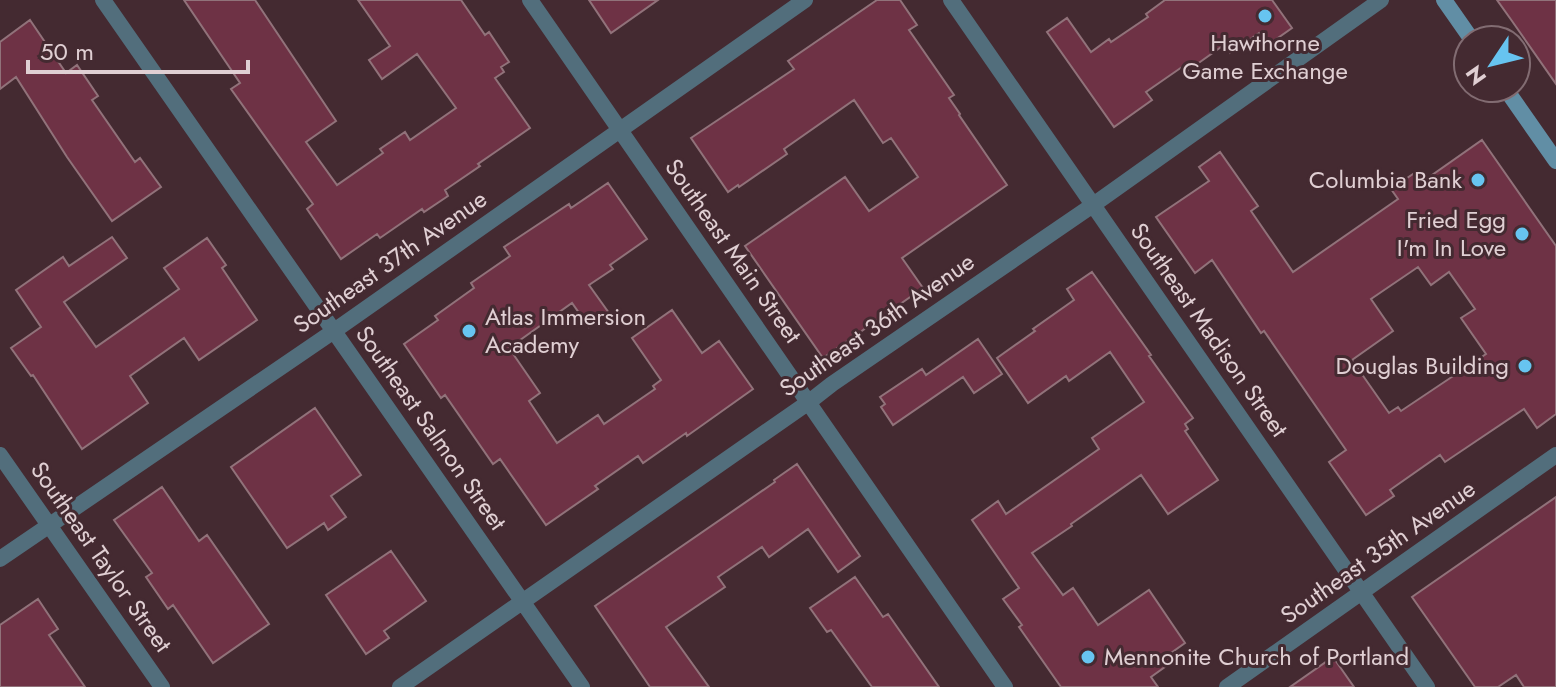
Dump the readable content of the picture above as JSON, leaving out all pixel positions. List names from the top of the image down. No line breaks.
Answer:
{"streets":{"street":["Southeast Main Street","Southeast 37th Avenue","Southeast 36th Avenue","Southeast Madison Street","Southeast Salmon Street","Southeast 35th Avenue","Southeast Taylor Street"]},"crossings":[["Southeast Main Street","Southeast 37th Avenue"],["Southeast Main Street","Southeast 36th Avenue"],["Southeast 37th Avenue","Southeast Salmon Street"],["Southeast 37th Avenue","Southeast Taylor Street"],["Southeast 36th Avenue","Southeast Madison Street"],["Southeast 36th Avenue","Southeast Salmon Street"],["Southeast Madison Street","Southeast 35th Avenue"]],"places":["Hawthorne Game Exchange","Columbia Bank","Fried Egg I'm In Love","Atlas Immersion Academy","Douglas Building","Mennonite Church of Portland"],"scale_bar":"50 m","north":"bottom left"}
